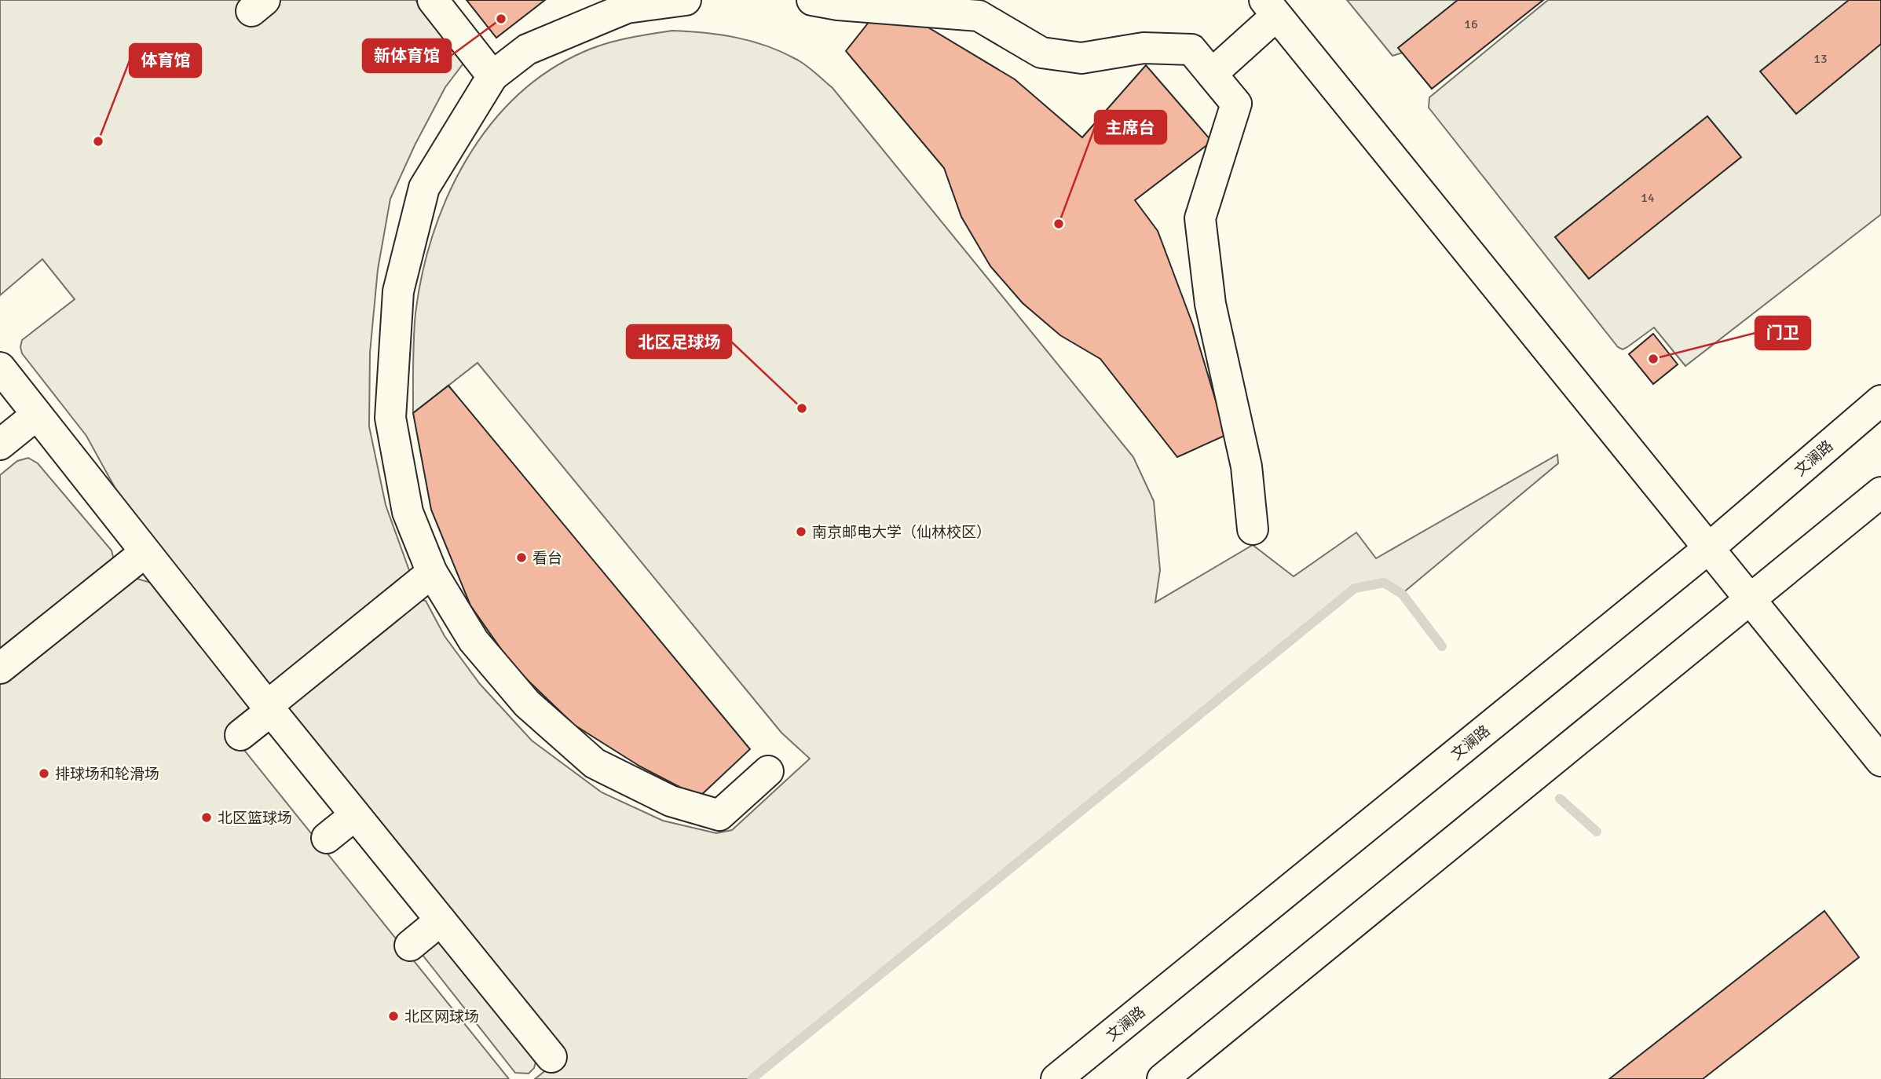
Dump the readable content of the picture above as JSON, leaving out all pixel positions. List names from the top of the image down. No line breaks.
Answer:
{"streets":{"street":["文澜路"]},"places":["新体育馆","体育馆","主席台","门卫","北区足球场","南京邮电大学（仙林校区）","看台","排球场和轮滑场","北区篮球场","北区网球场"],"house_numbers":["16","13","14"]}
